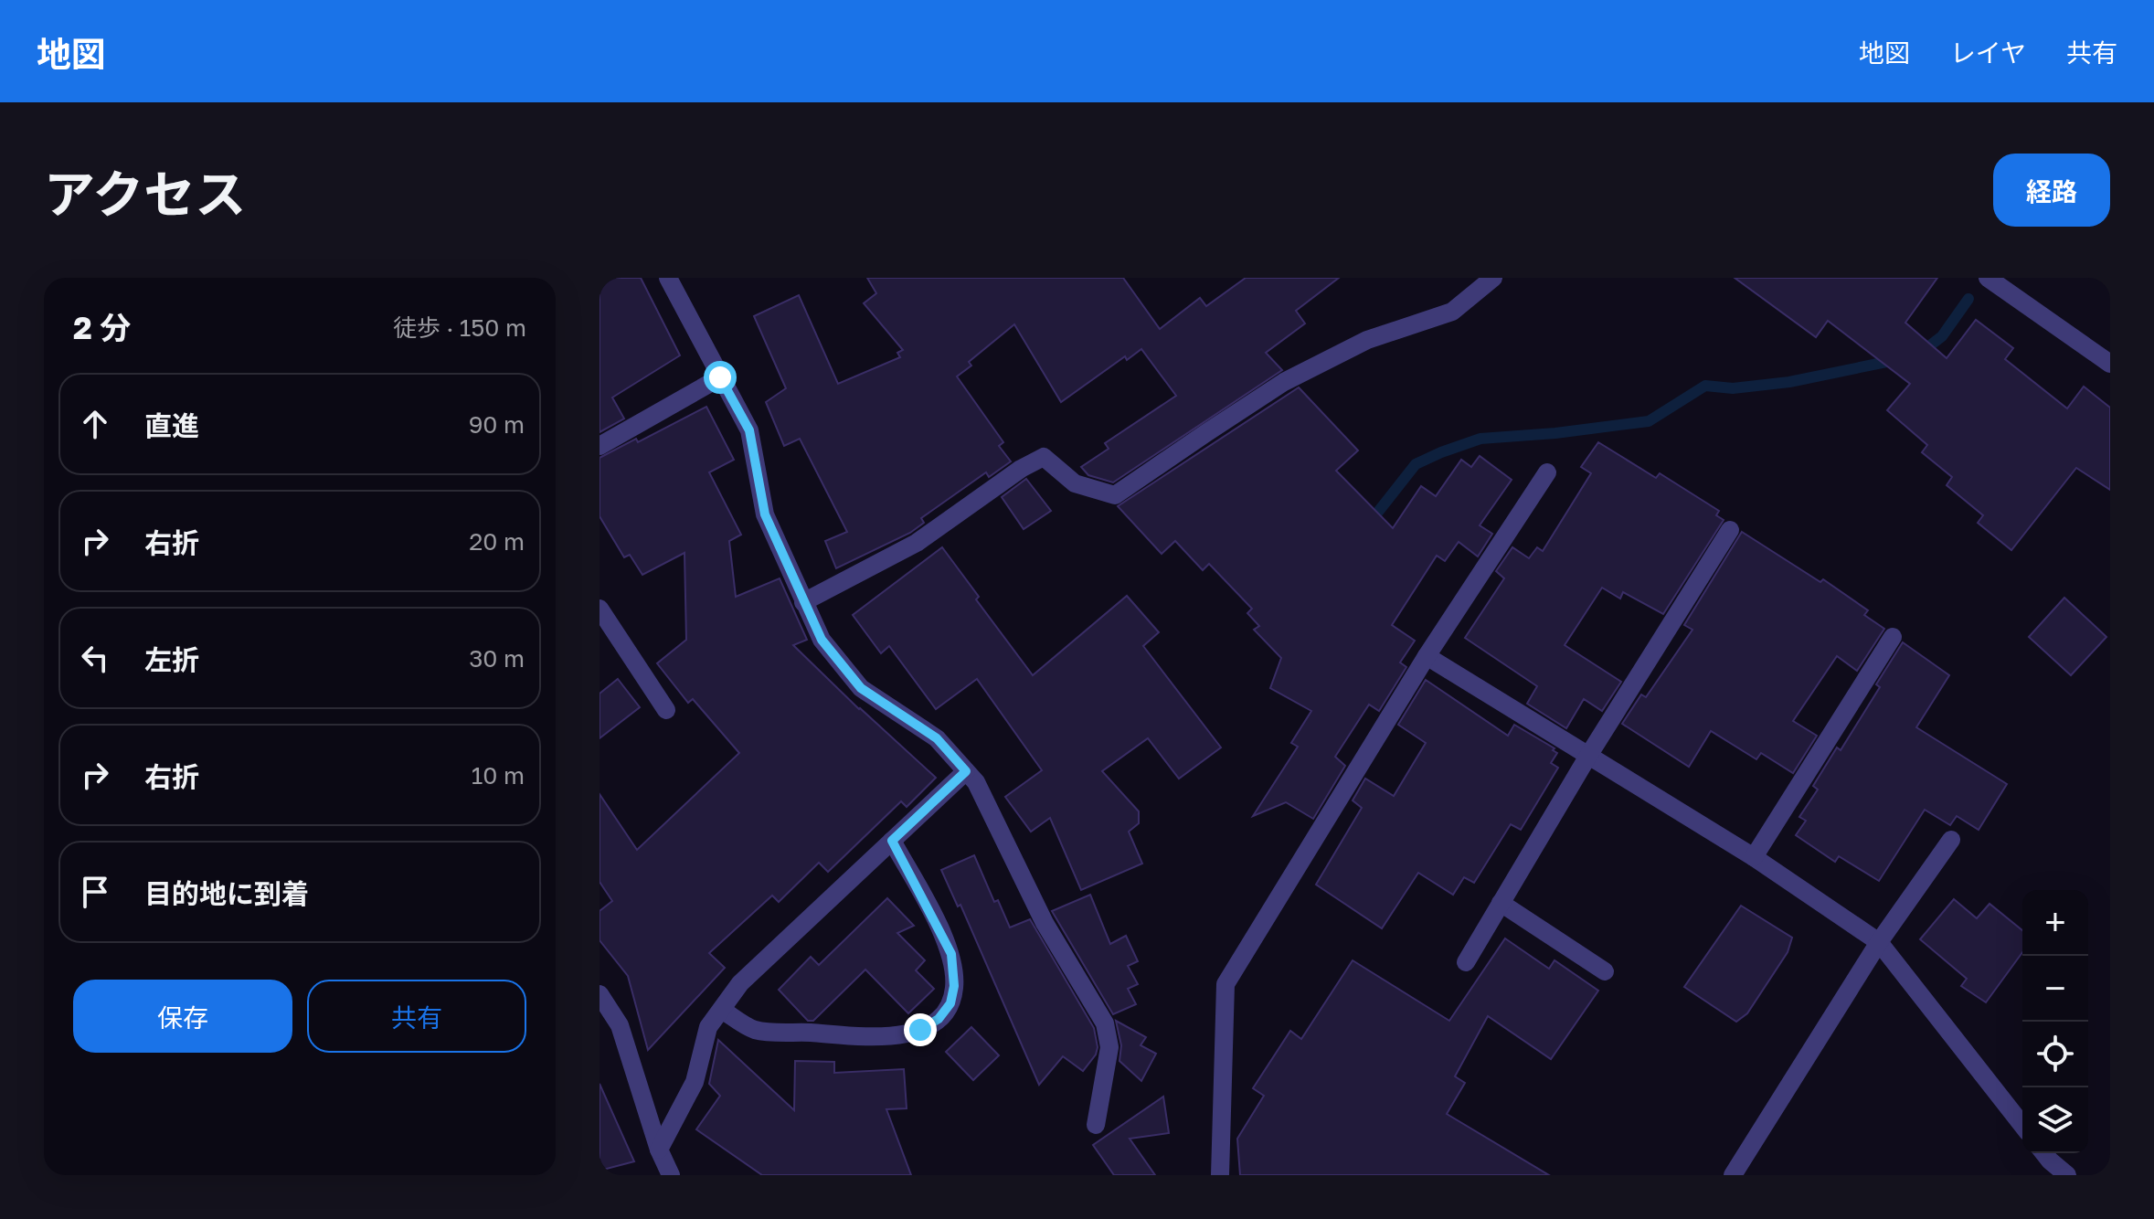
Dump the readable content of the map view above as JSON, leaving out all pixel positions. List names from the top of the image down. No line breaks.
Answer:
{"page":{"header":"地図","nav":["地図","レイヤ","共有"],"title":"アクセス","buttons":["経路",["保存","共有"]],"heading":["2 分","徒歩 · 150 m"],"list":[["直進","90 m"],["右折","20 m"],["左折","30 m"],["右折","10 m"],"目的地に到着"],"map_buttons":["+","−"]}}
